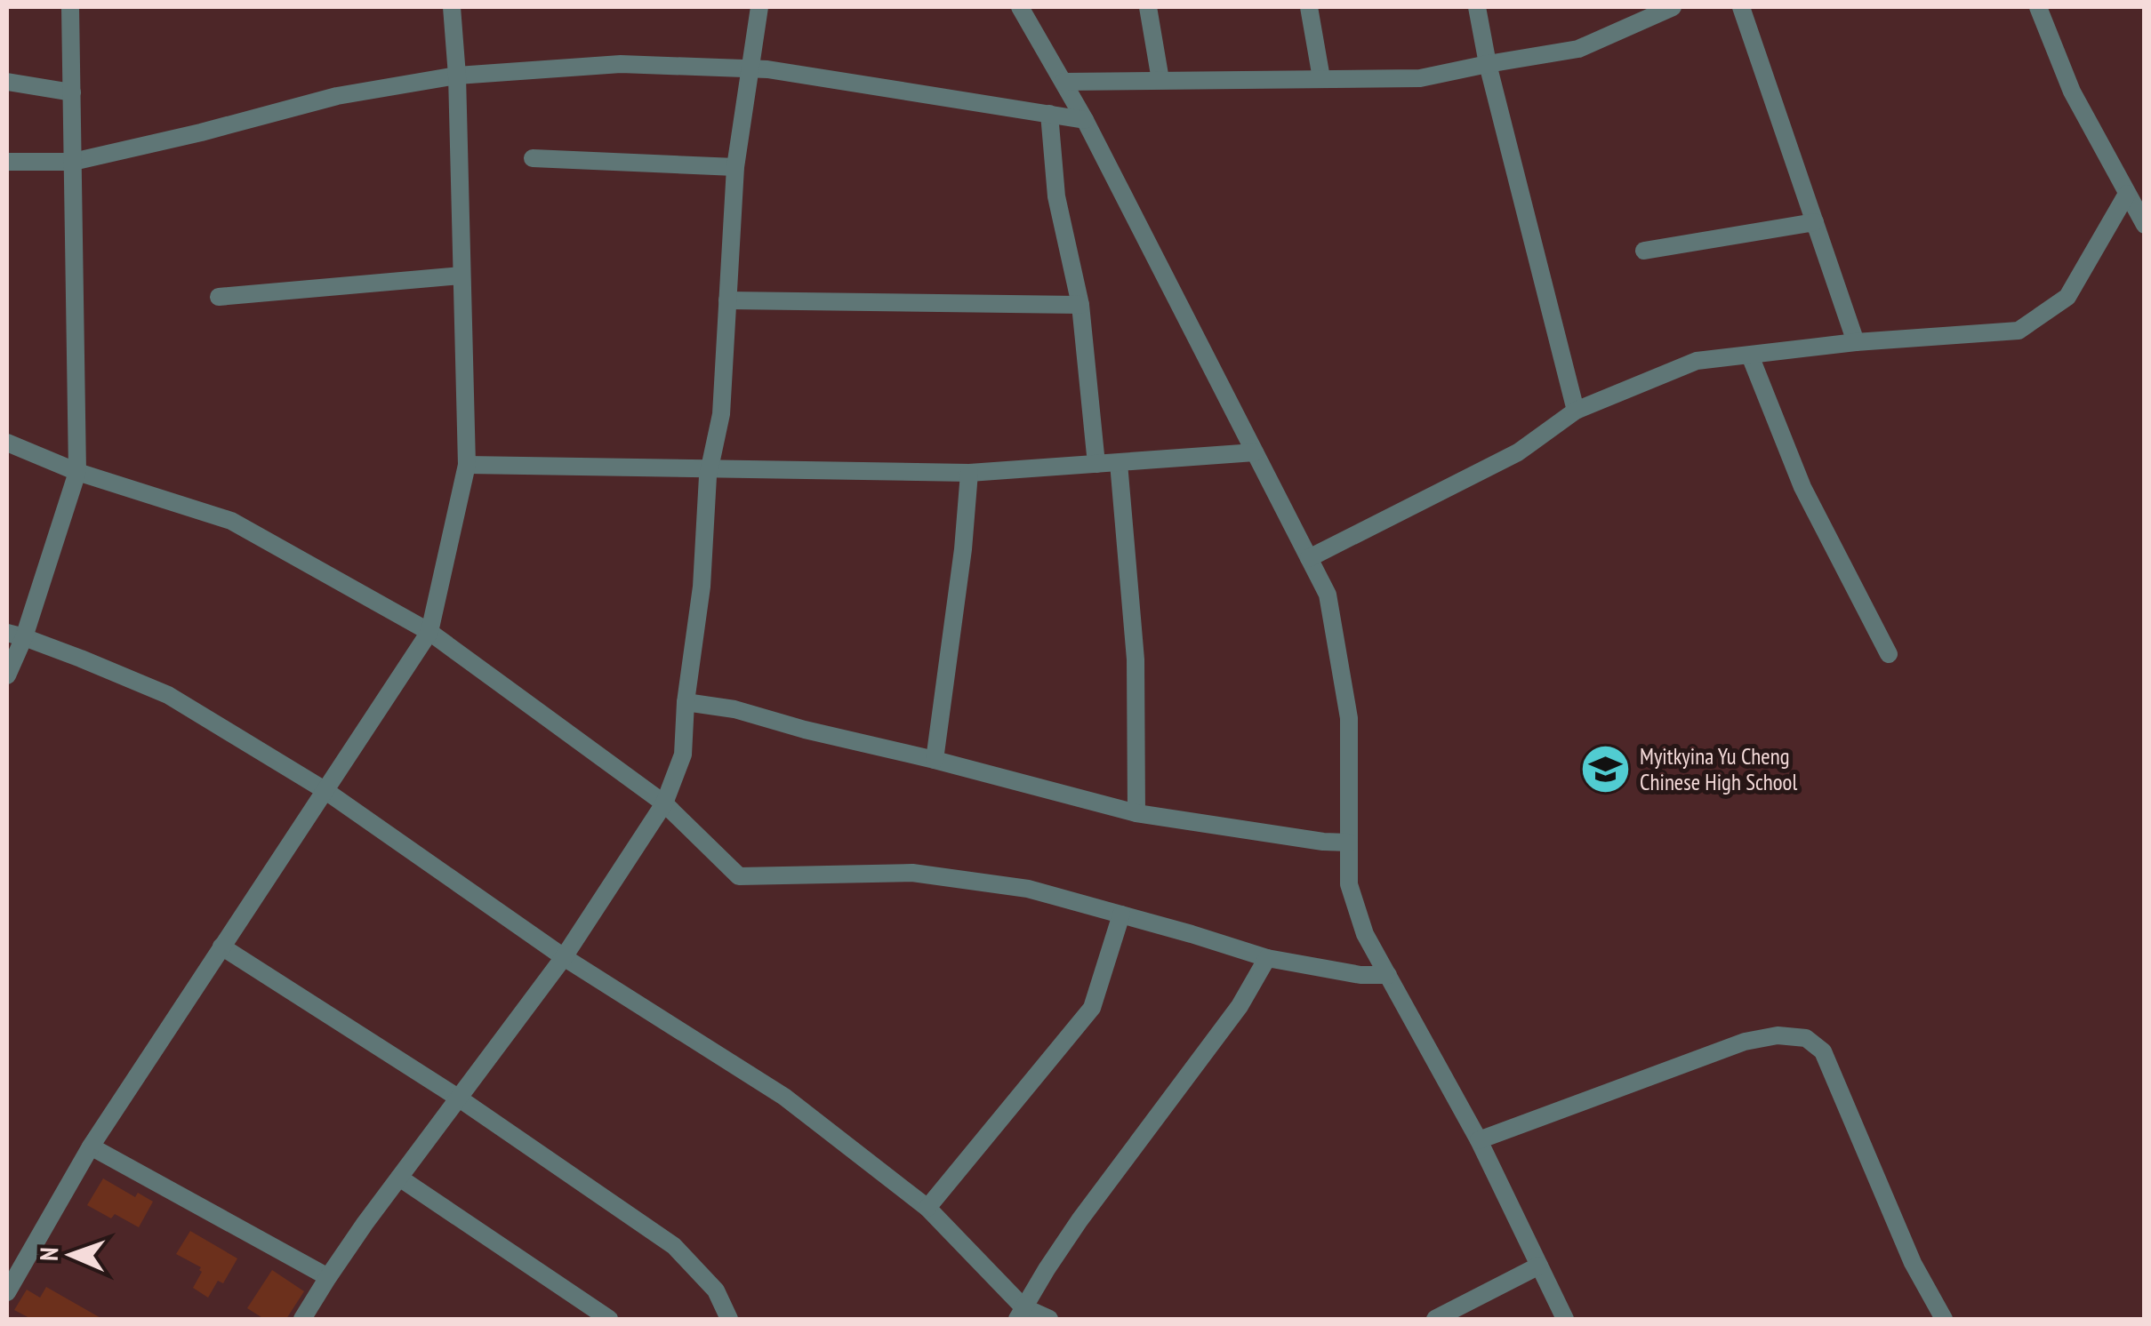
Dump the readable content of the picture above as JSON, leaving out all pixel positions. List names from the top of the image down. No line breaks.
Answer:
{"places":{"school or university":["Myitkyina Yu Cheng Chinese High School"]},"north":"left"}
